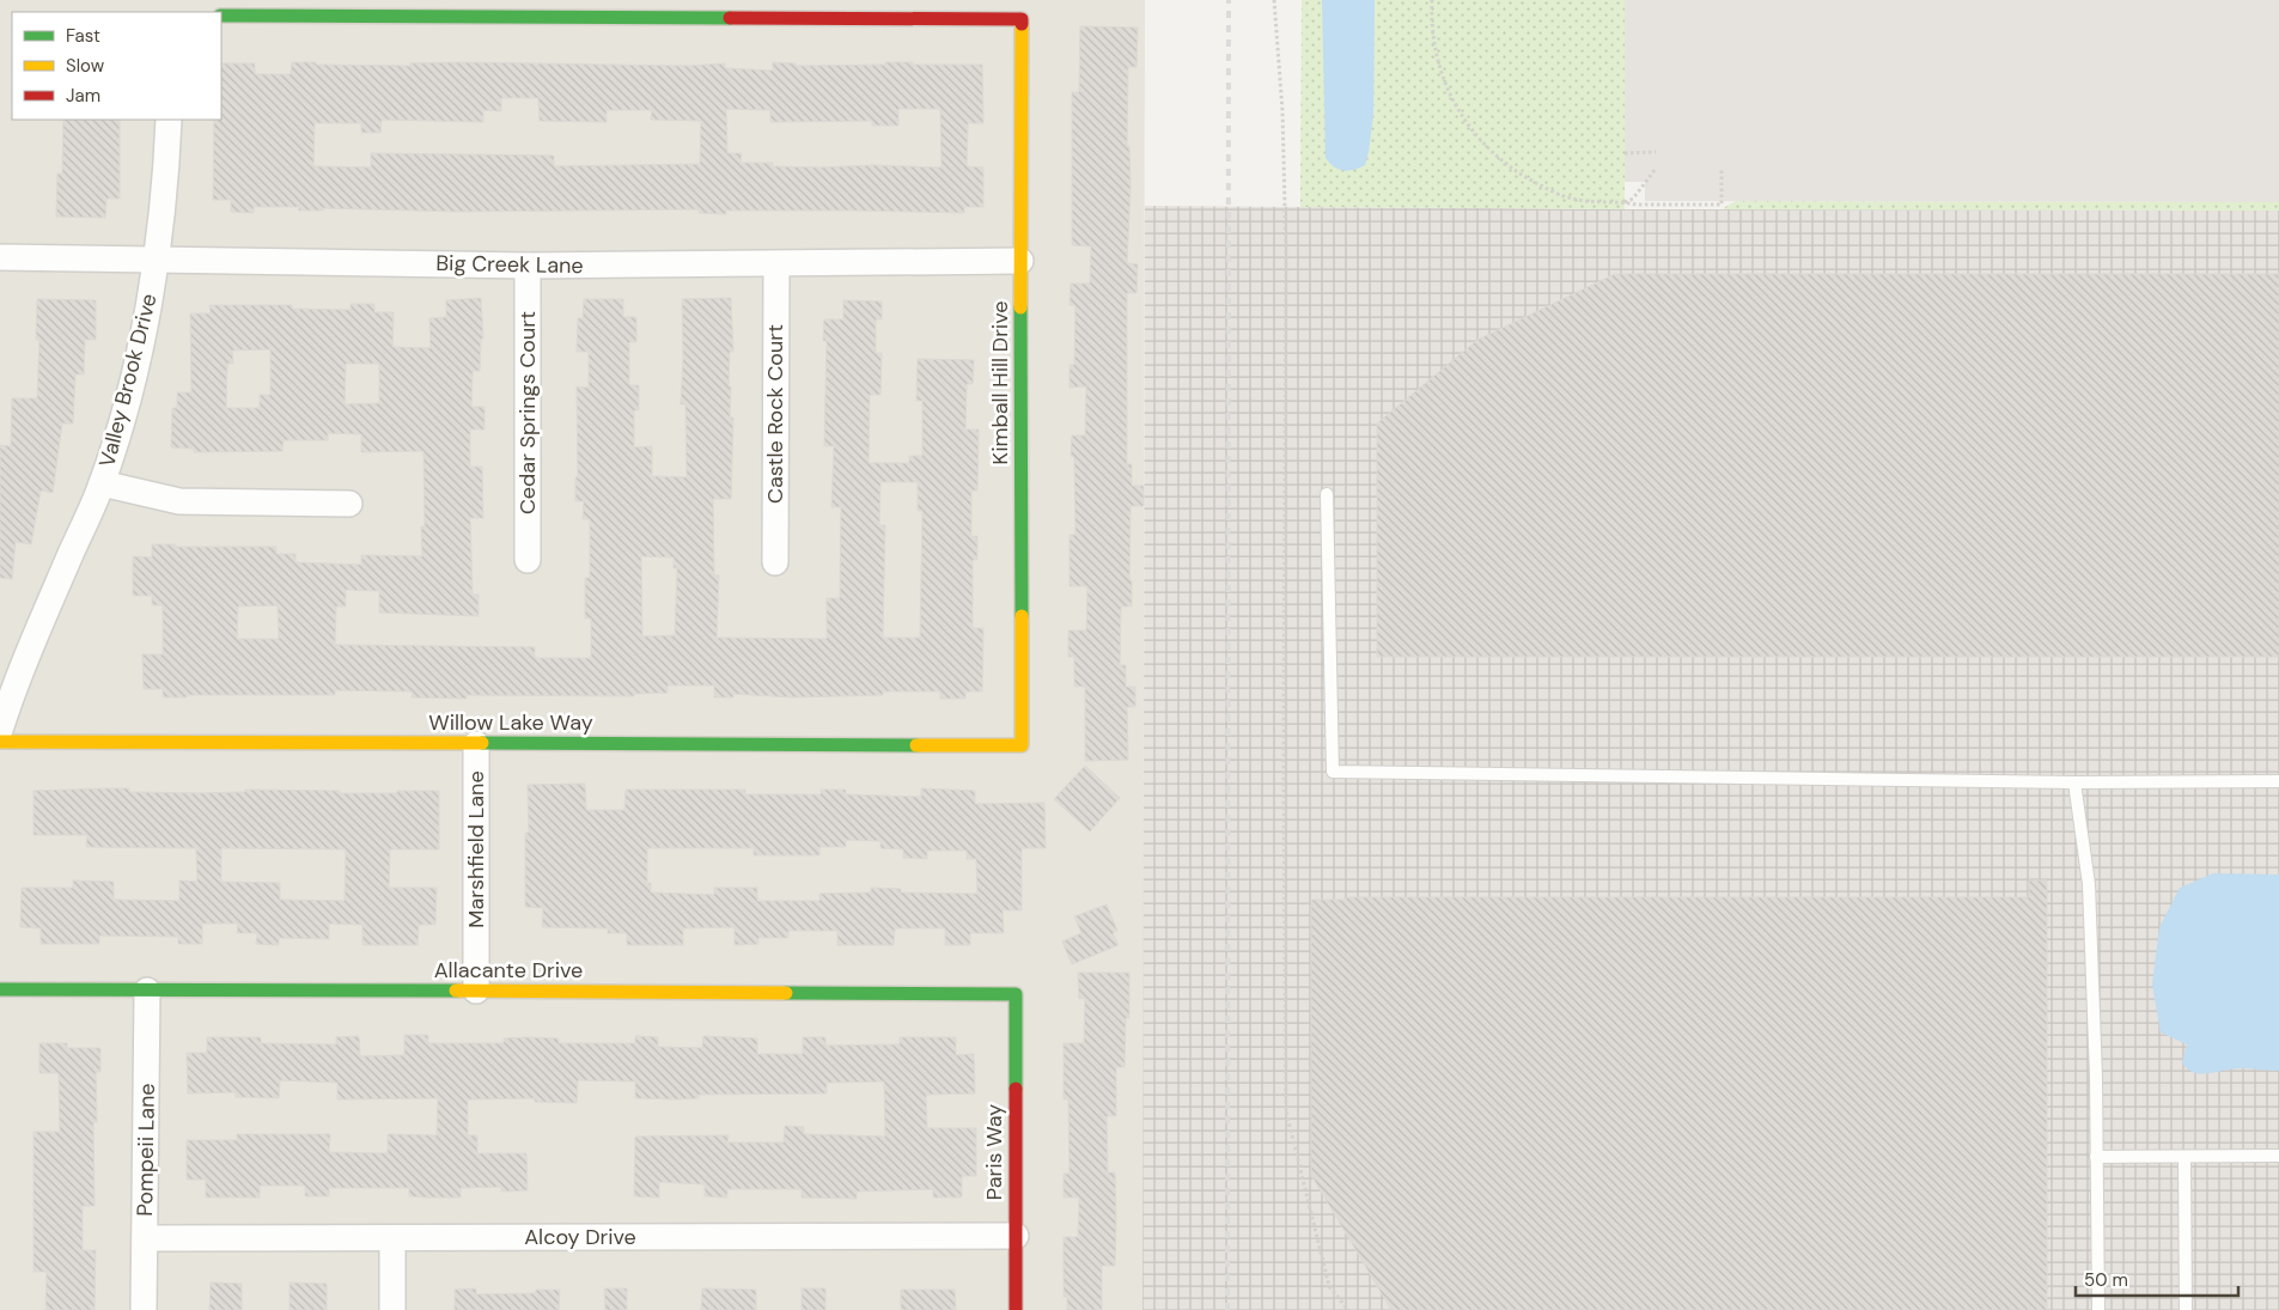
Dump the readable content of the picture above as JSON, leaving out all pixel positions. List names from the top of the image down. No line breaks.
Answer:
{"streets":{"street":["Big Creek Lane","Valley Brook Drive","Kimball Hill Drive","Cedar Springs Court","Castle Rock Court","Willow Lake Way","Marshfield Lane","Allacante Drive","Pompeii Lane","Paris Way","Alcoy Drive"]},"crossings":[["Big Creek Lane","Valley Brook Drive"],["Big Creek Lane","Kimball Hill Drive"],["Big Creek Lane","Cedar Springs Court"],["Big Creek Lane","Castle Rock Court"],["Kimball Hill Drive","Willow Lake Way"],["Willow Lake Way","Marshfield Lane"],["Marshfield Lane","Allacante Drive"],["Allacante Drive","Pompeii Lane"],["Allacante Drive","Paris Way"],["Pompeii Lane","Alcoy Drive"],["Paris Way","Alcoy Drive"]],"legend":["Fast","Slow","Jam"],"scale_bar":"50 m"}
